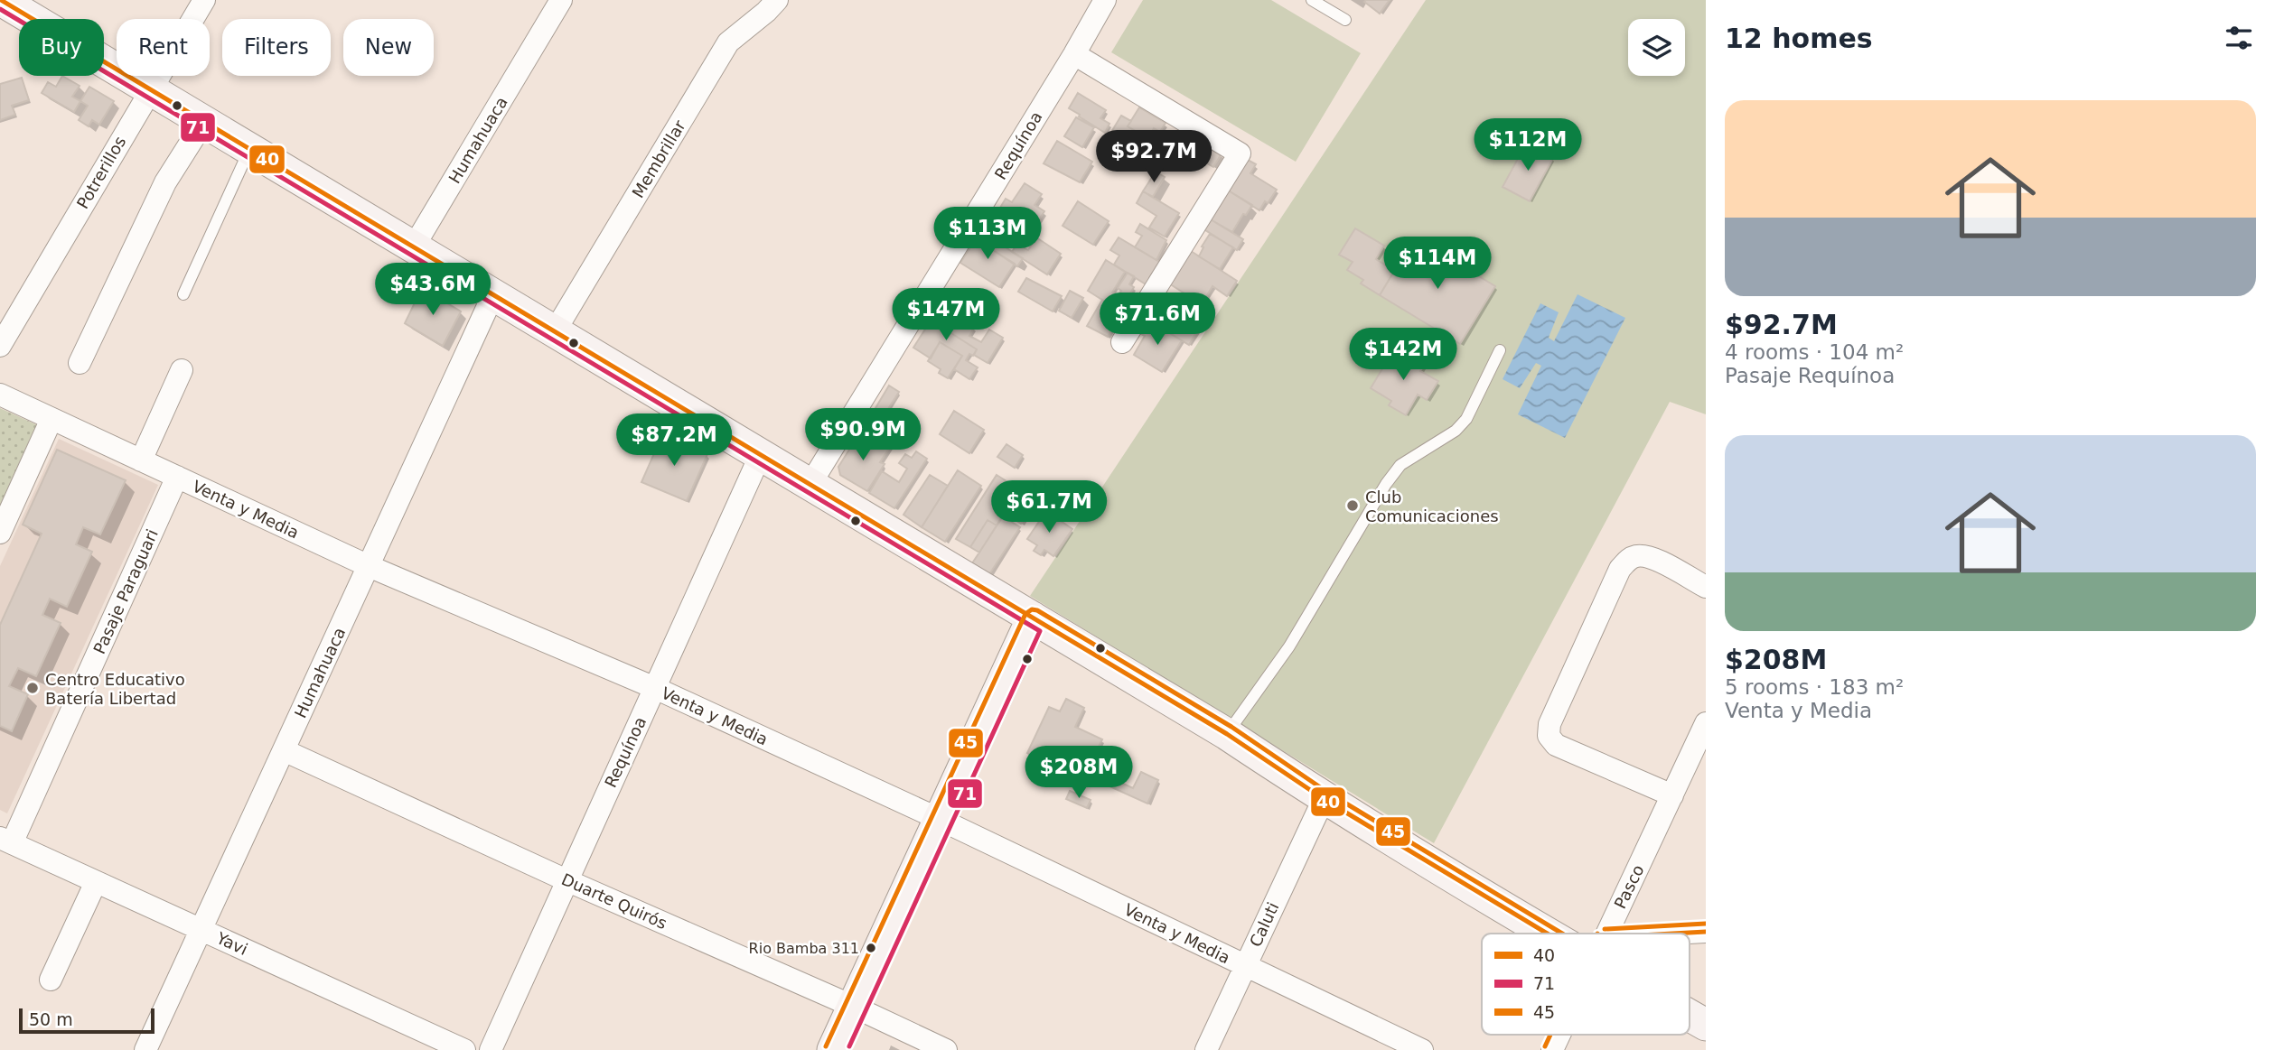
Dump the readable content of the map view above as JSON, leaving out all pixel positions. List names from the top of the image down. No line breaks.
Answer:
{"streets":{"street":["Humahuaca","Requínoa","Membrillar","Potrerillos","Venta y Media","Pasaje Paraguari","Pasco","Duarte Quirós","Caluti","Yavi"]},"crossings":[["Humahuaca","Venta y Media"],["Humahuaca","Duarte Quirós"],["Humahuaca","Yavi"],["Requínoa","Venta y Media"],["Requínoa","Duarte Quirós"],["Venta y Media","Pasaje Paraguari"],["Venta y Media","Caluti"],["Pasaje Paraguari","Yavi"]],"places":["Club Comunicaciones","Centro Educativo Batería Libertad","Rio Bamba 311"],"lines":["transit line 40","transit line 71","transit line 45"],"legend":["40","71","45"],"scale_bar":"50 m","page":{"heading":"12 homes","chip":["Buy","Rent","Filters","New"],"list":[{"name":"$92.7M","note":"4 rooms · 104 m² · Pasaje Requínoa"},{"name":"$208M","note":"5 rooms · 183 m² · Venta y Media"}],"price":["$112M","$92.7M","$113M","$114M","$43.6M","$147M","$71.6M","$142M","$90.9M","$87.2M","$61.7M","$208M"],"scale":"50 m"}}
